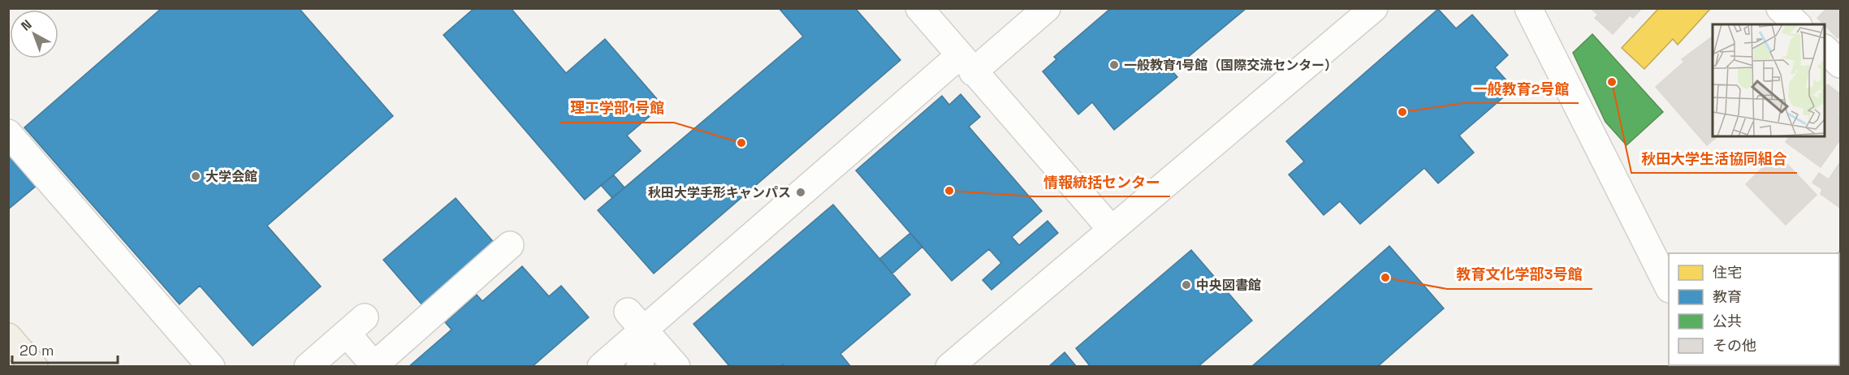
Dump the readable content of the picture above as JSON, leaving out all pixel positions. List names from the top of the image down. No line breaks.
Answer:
{"places":["一般教育1号館（国際交流センター）","秋田大学生活協同組合","一般教育2号館","理工学部1号館","大学会館","情報統括センター","秋田大学手形キャンパス","教育文化学部3号館","中央図書館"],"legend":["住宅","教育","公共","その他"],"scale_bar":"20 m","north":"top left"}
